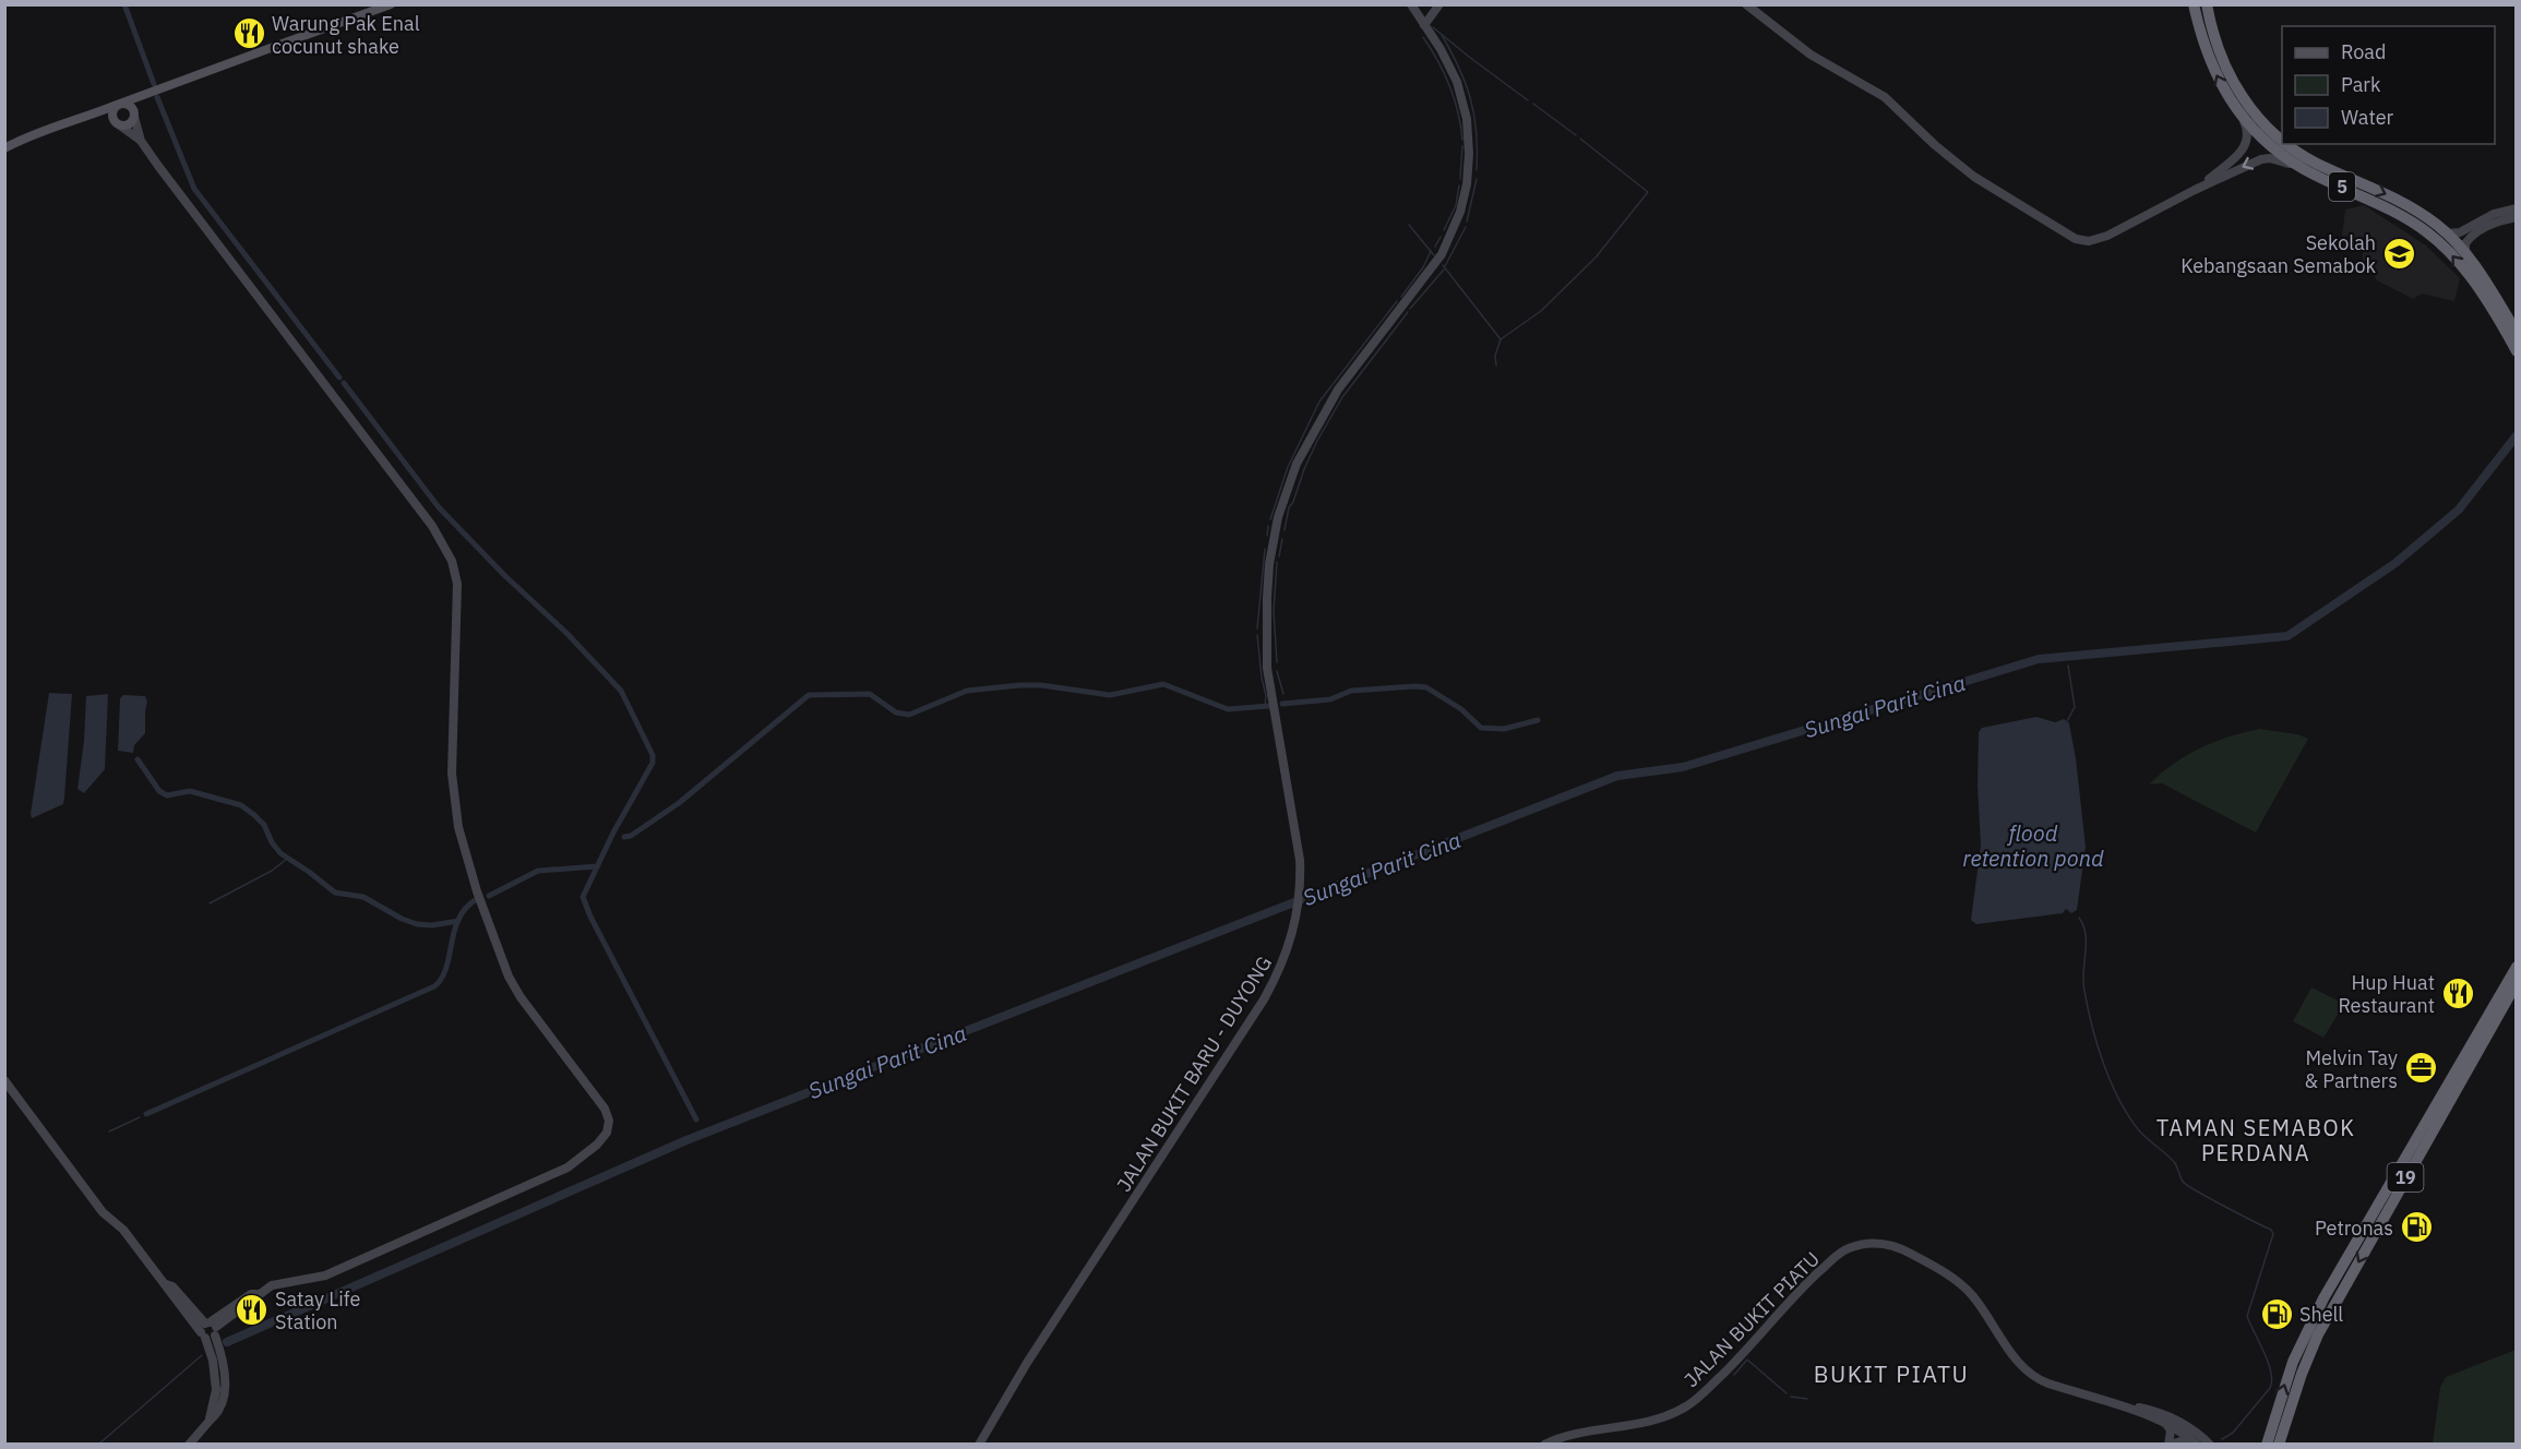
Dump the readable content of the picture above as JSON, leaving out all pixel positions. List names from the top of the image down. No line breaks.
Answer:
{"streets":{"highway":["5","19"],"main road":["JALAN BUKIT BARU - DUYONG","JALAN BUKIT PIATU"]},"districts":["TAMAN SEMABOK PERDANA","BUKIT PIATU"],"water":["Sungai Parit Cina","flood retention pond"],"places":{"restaurant":["Warung Pak Enal cocunut shake","Hup Huat Restaurant","Satay Life Station"],"school or university":["Sekolah Kebangsaan Semabok"],"office":["Melvin Tay & Partners"],"fuel station":["Petronas","Shell"]},"legend":["Road","Park","Water"]}
